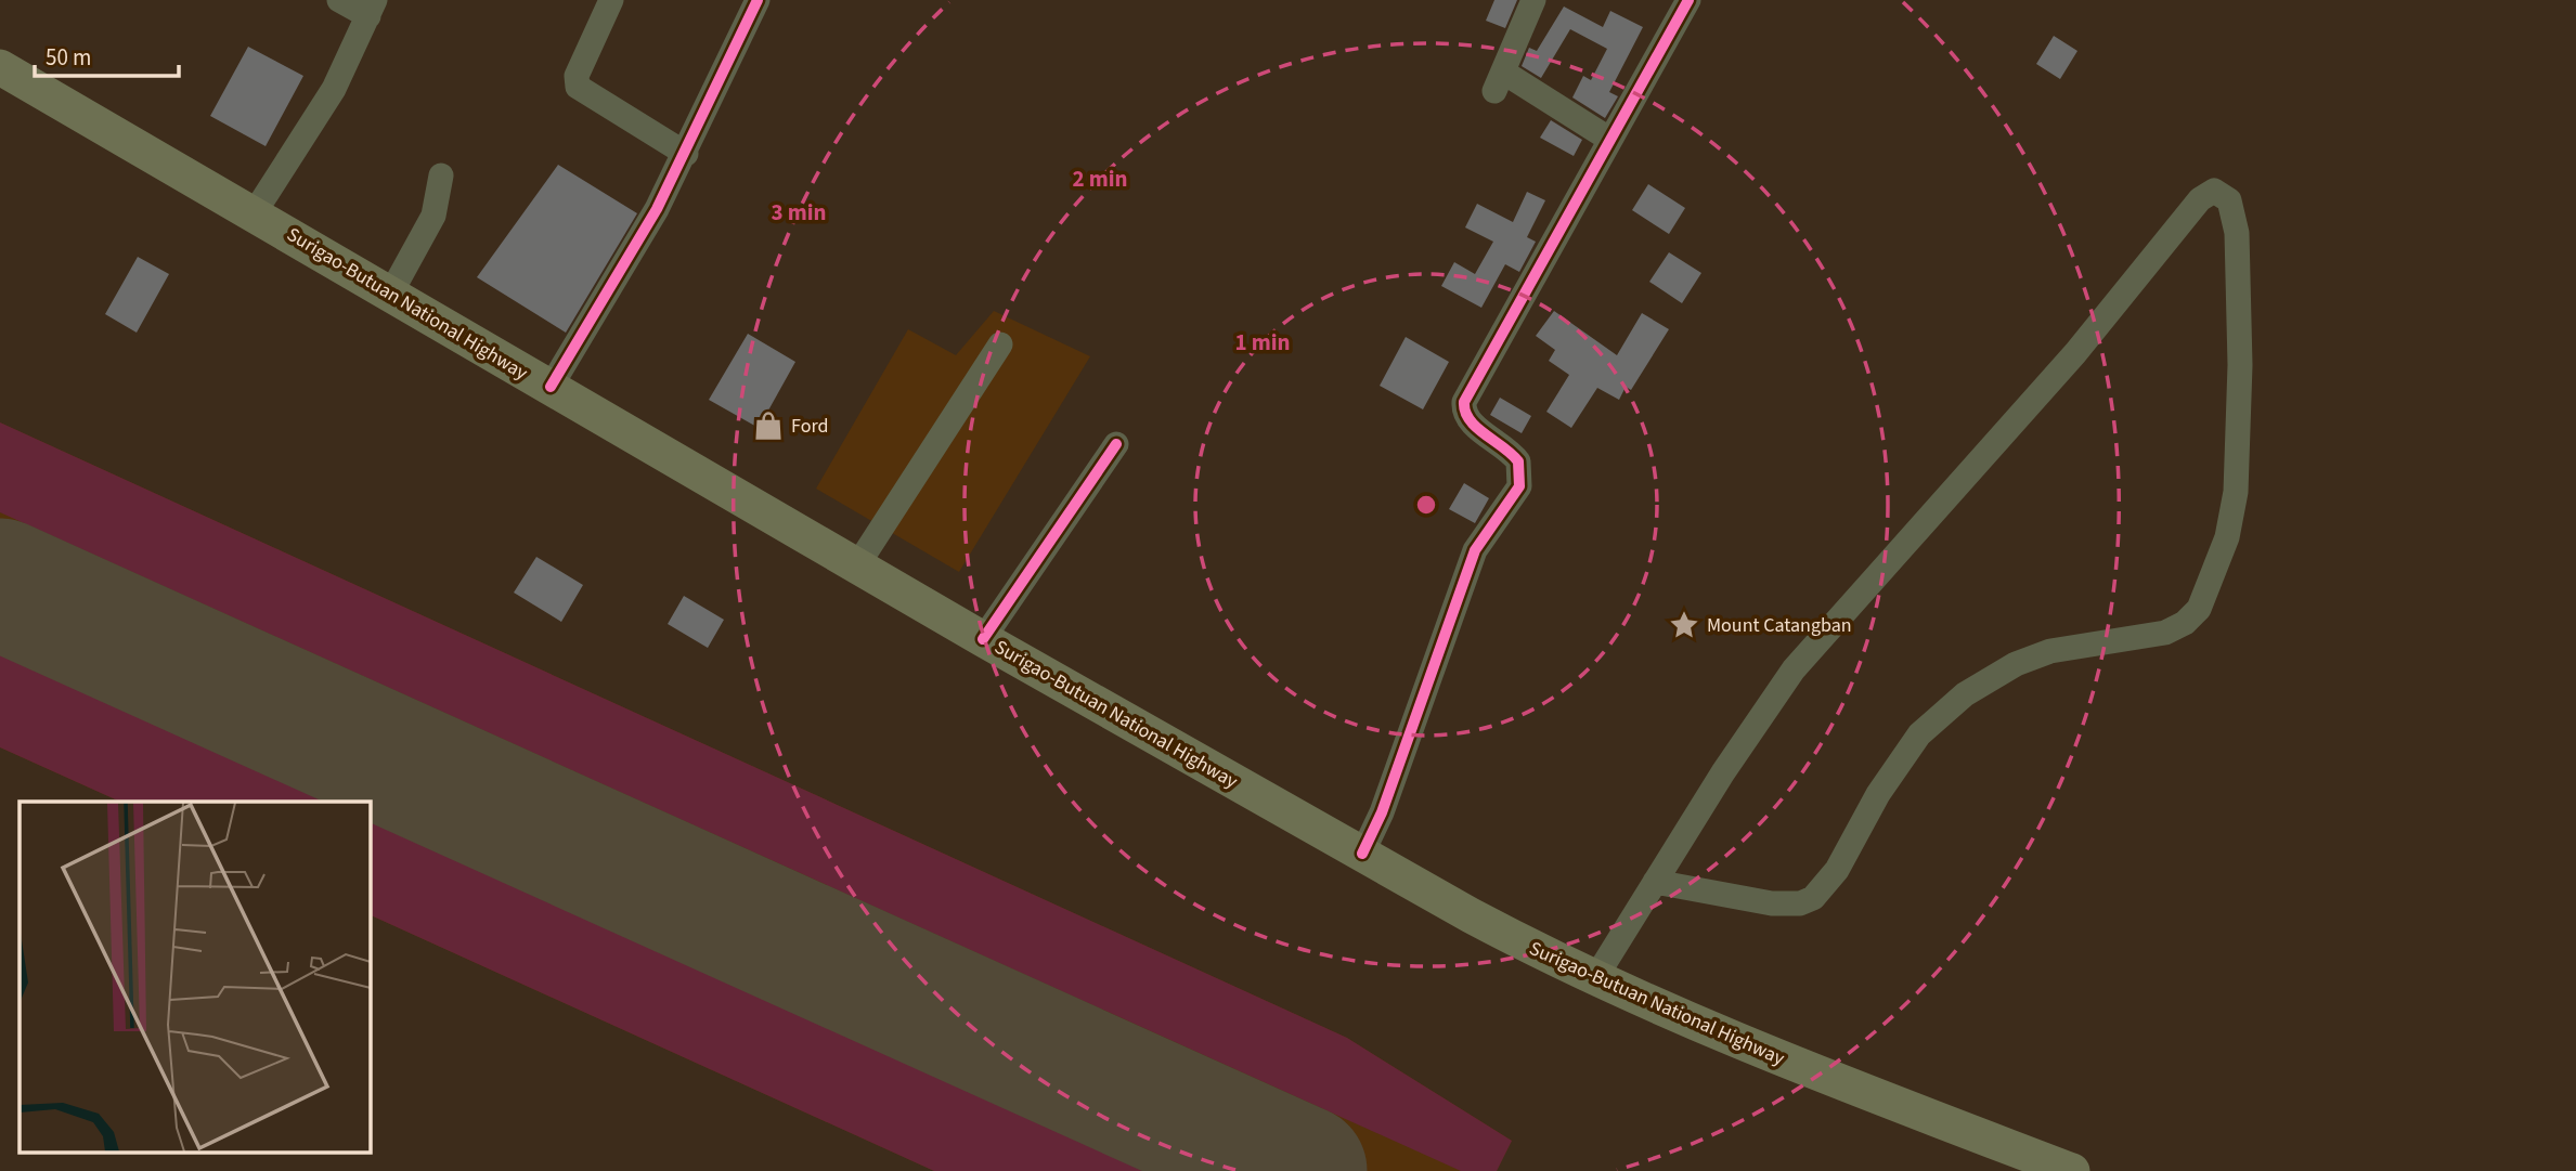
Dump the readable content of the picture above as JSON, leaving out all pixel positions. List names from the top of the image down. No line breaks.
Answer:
{"streets":{"highway":["Surigao-Butuan National Highway"]},"places":{"shop":["Ford"],"place":["Mount Catangban"]},"scale_bar":"50 m","rings":["2 min","3 min","1 min"]}
